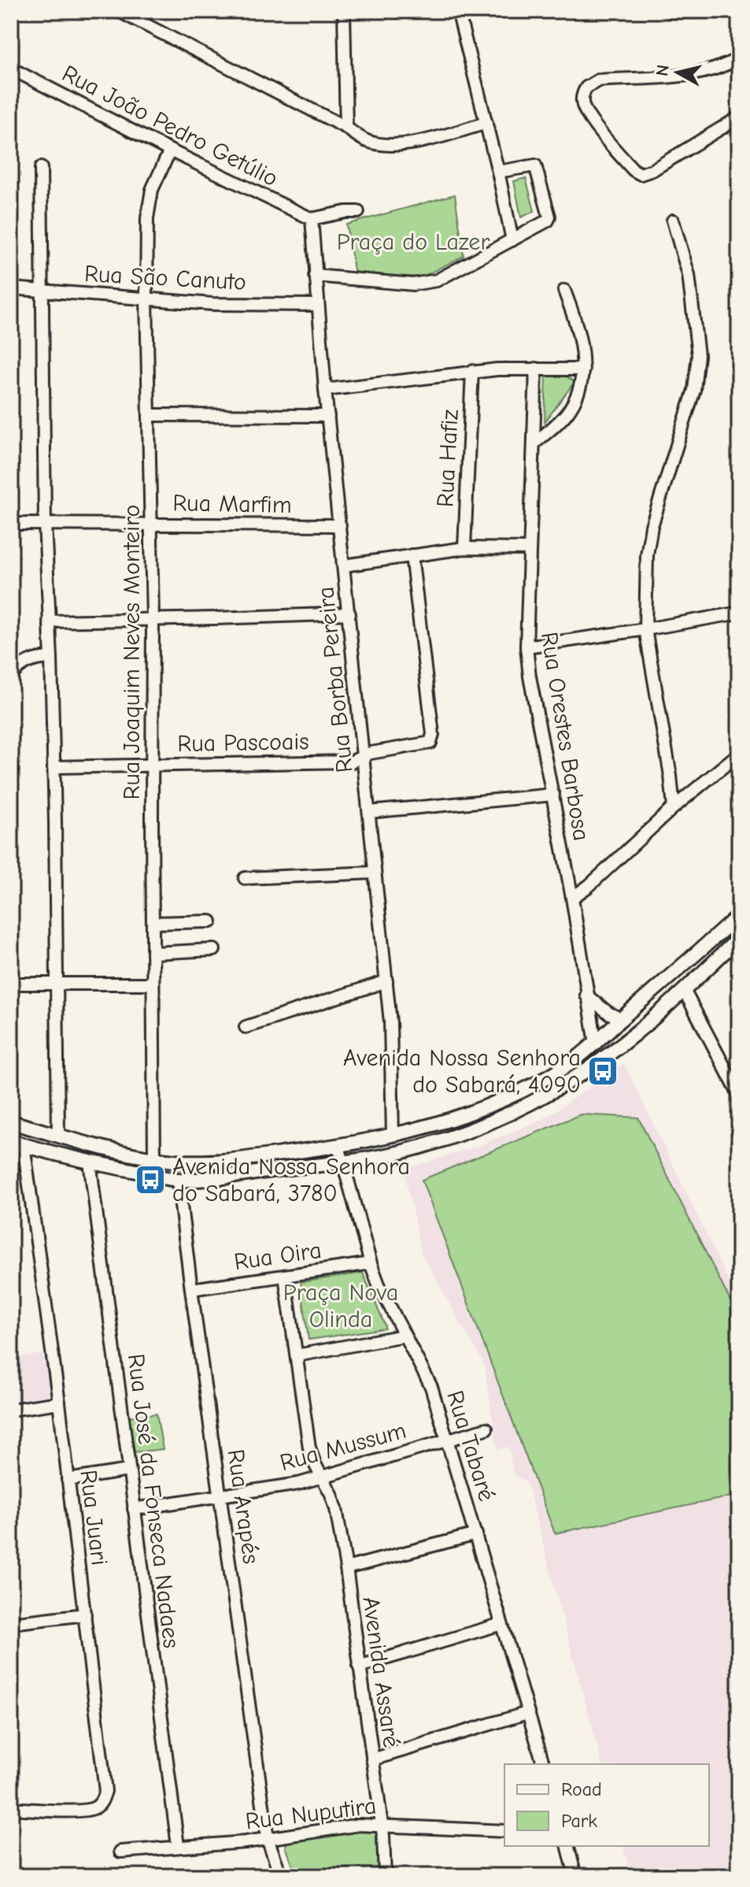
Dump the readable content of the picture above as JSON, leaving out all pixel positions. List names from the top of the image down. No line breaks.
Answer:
{"streets":{"street":["Rua João Pedro Getúlio","Rua São Canuto","Rua Hafiz","Rua Marfim","Rua Joaquim Neves Monteiro","Rua Borba Pereira","Rua Orestes Barbosa","Rua Pascoais","Rua Oira","Rua Tabaré","Rua Mussum","Rua José da Fonseca Nadaes","Rua Arapés","Rua Juari","Avenida Assaré","Rua Nuputira"]},"crossings":[["Rua João Pedro Getúlio","Rua Joaquim Neves Monteiro"],["Rua João Pedro Getúlio","Rua Borba Pereira"],["Rua São Canuto","Rua Joaquim Neves Monteiro"],["Rua São Canuto","Rua Borba Pereira"],["Rua Marfim","Rua Joaquim Neves Monteiro"],["Rua Marfim","Rua Borba Pereira"],["Rua Joaquim Neves Monteiro","Rua Pascoais"],["Rua Borba Pereira","Rua Pascoais"],["Rua Oira","Rua Tabaré"],["Rua Oira","Rua Arapés"],["Rua Oira","Avenida Assaré"],["Rua Tabaré","Rua Mussum"],["Rua Mussum","Rua José da Fonseca Nadaes"],["Rua Mussum","Rua Arapés"],["Rua Mussum","Avenida Assaré"],["Rua José da Fonseca Nadaes","Rua Nuputira"],["Rua Arapés","Rua Nuputira"],["Avenida Assaré","Rua Nuputira"]],"parks":["Praça do Lazer","Praça Nova Olinda"],"places":{"bus stop":["Avenida Nossa Senhora do Sabará, 4090","Avenida Nossa Senhora do Sabará, 3780"]},"legend":["Road","Park"],"north":"left"}
